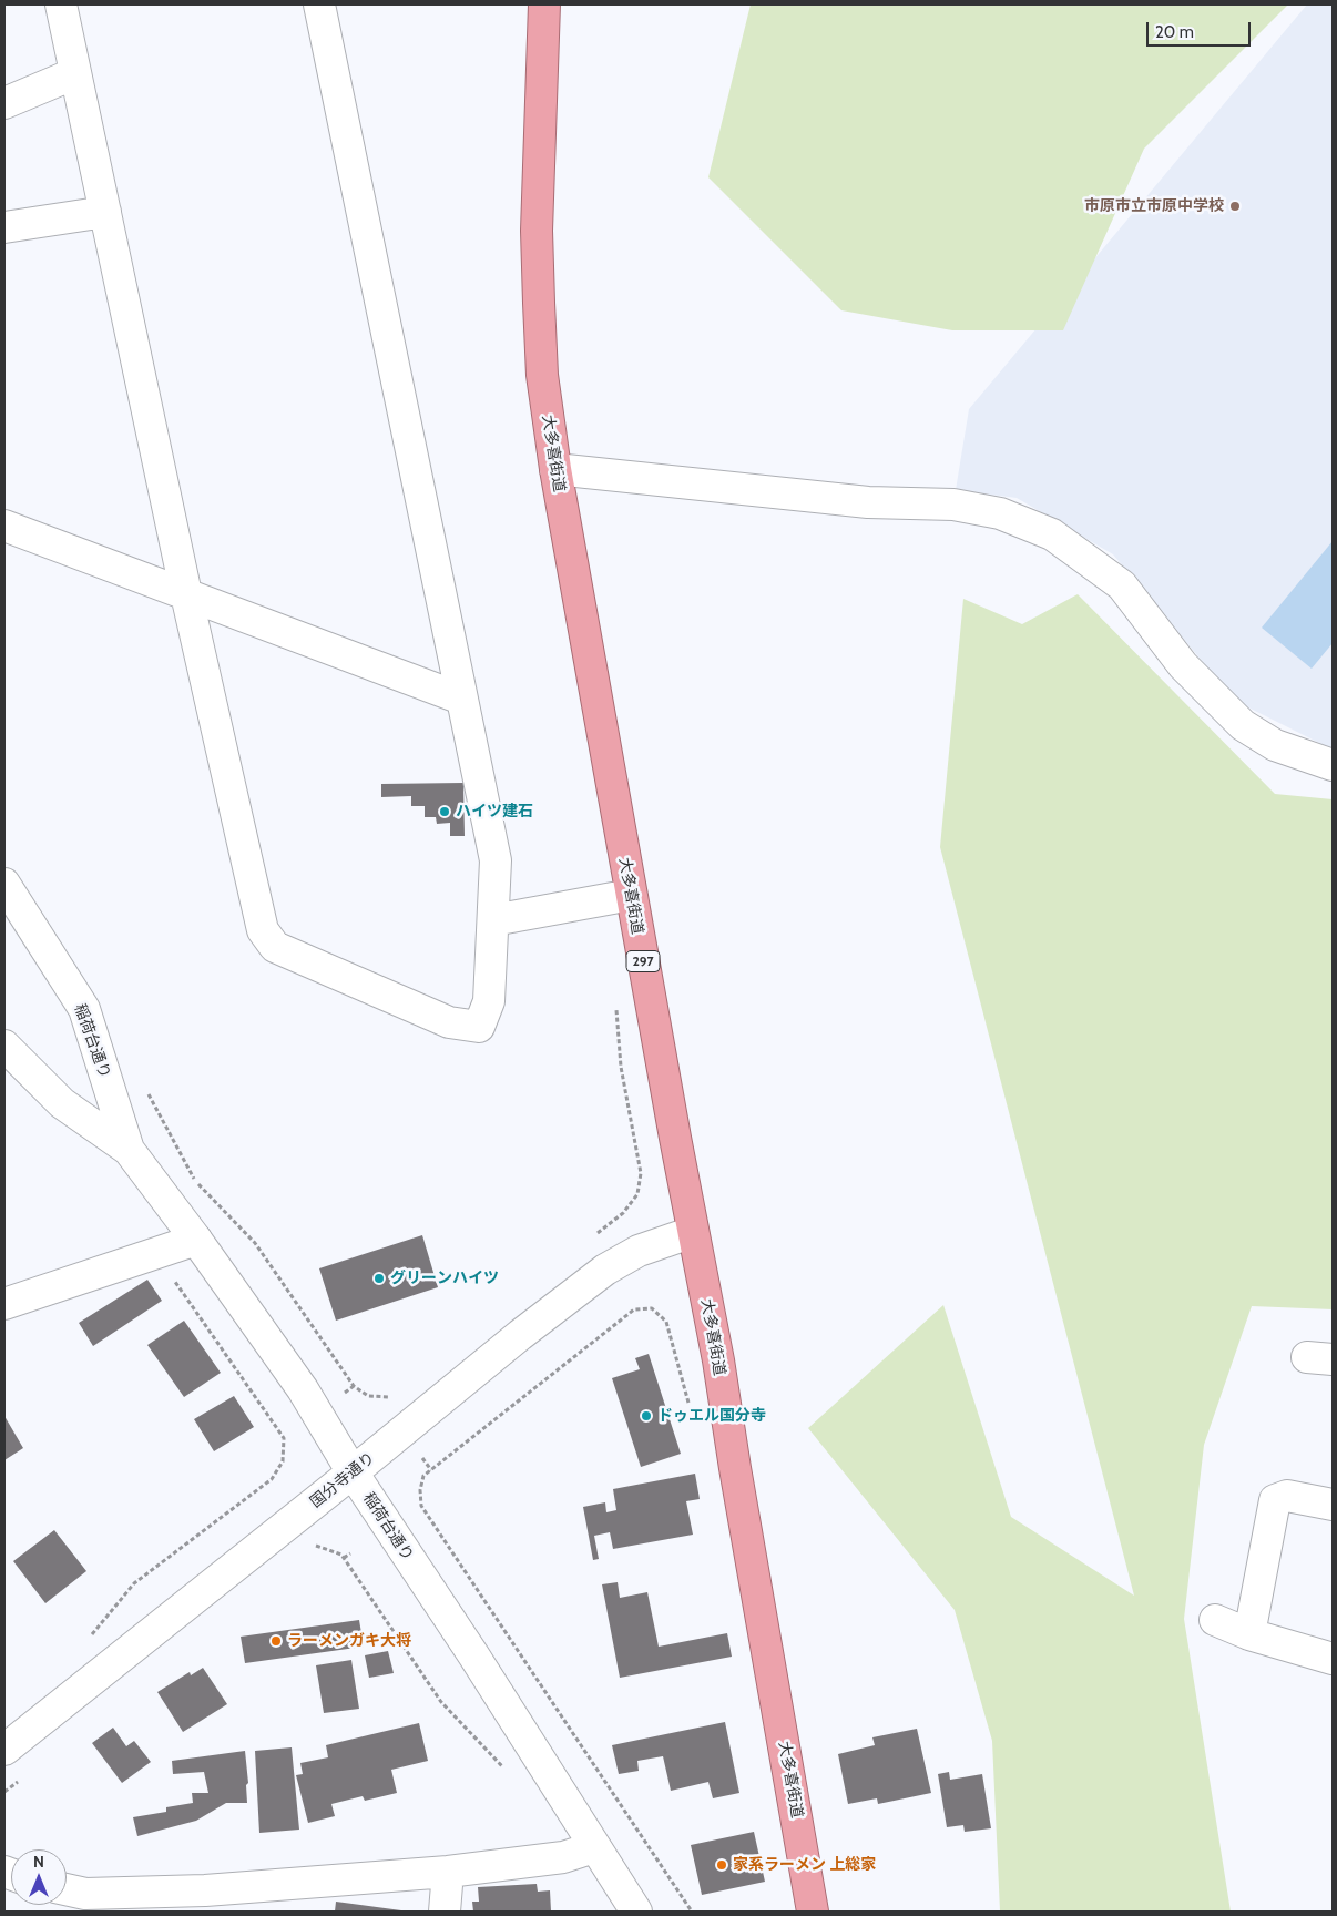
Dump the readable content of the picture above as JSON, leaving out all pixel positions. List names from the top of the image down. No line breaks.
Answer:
{"streets":{"highway":["大多喜街道","297"],"street":["稲荷台通り","国分寺通り"]},"crossings":[["大多喜街道","国分寺通り"],["稲荷台通り","国分寺通り"]],"places":["市原市立市原中学校","ハイツ建石","グリーンハイツ","ドゥエル国分寺","ラーメンガキ大将","家系ラーメン 上総家"],"scale_bar":"20 m","north":"top"}
